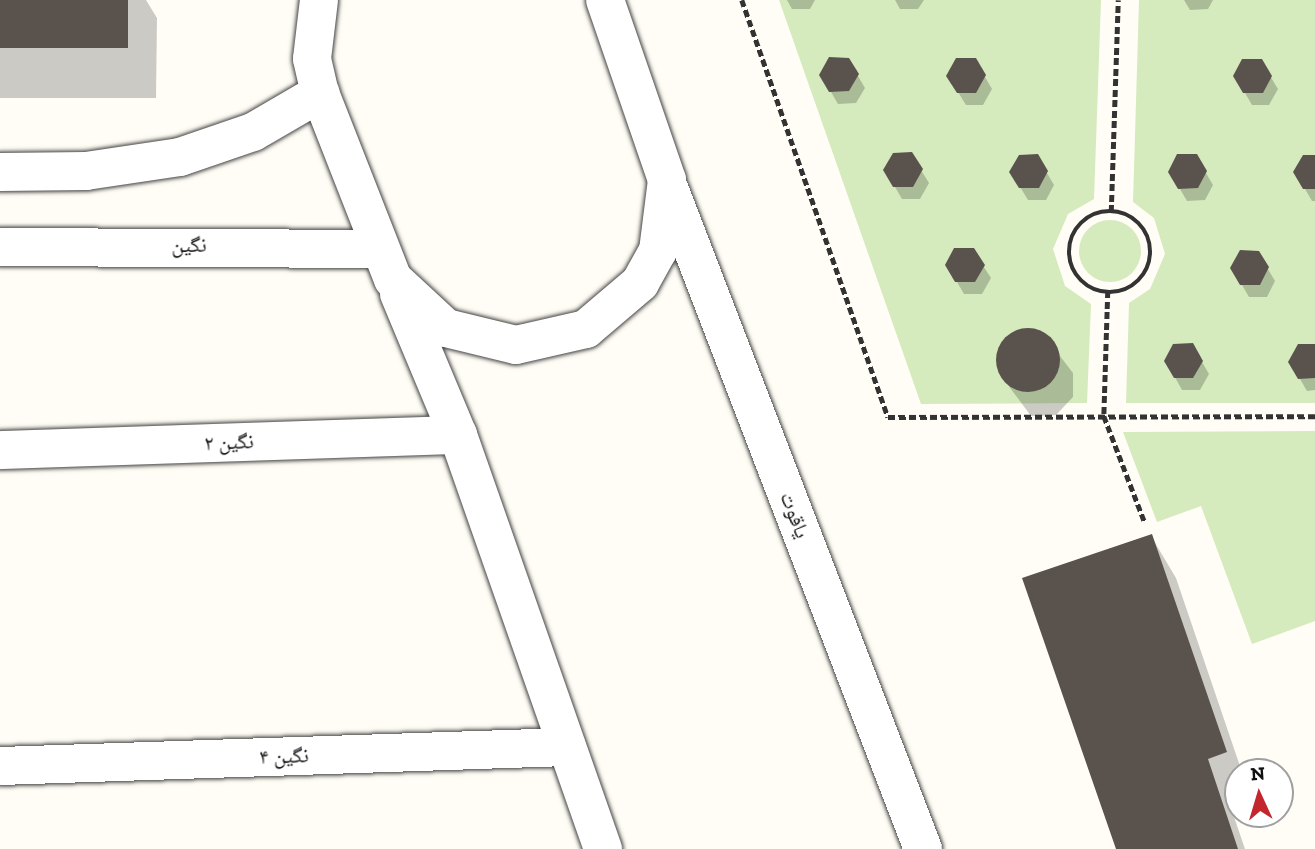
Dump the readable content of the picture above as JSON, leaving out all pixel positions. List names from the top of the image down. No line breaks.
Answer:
{"streets":{"street":["نگین","نگین ۲","یاقوت","نگین ۴"]},"north":"top"}
